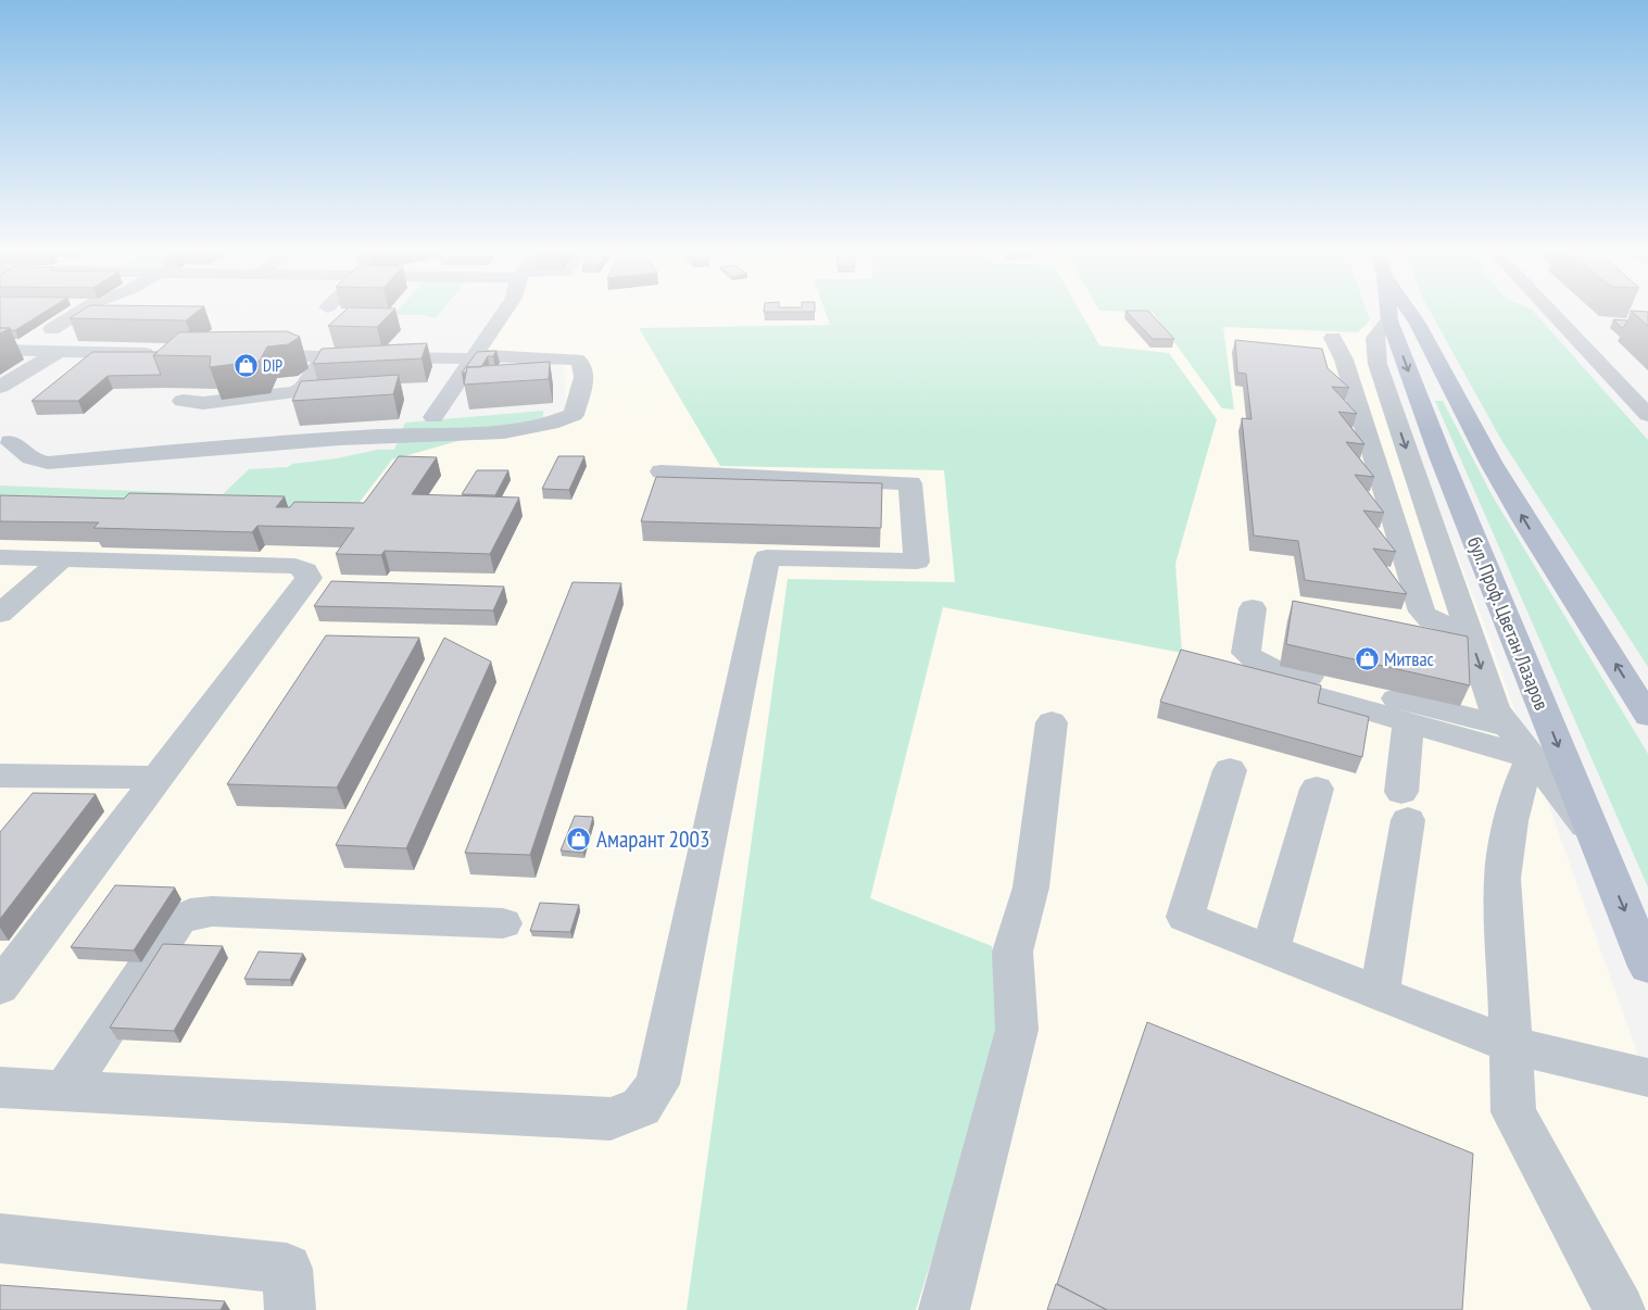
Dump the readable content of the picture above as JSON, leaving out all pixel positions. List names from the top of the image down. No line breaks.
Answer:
{"streets":{"main road":["бул. Проф. Цветан Лазаров"]},"places":{"shop":["DIP","Митвас","Амарант 2003"]}}
